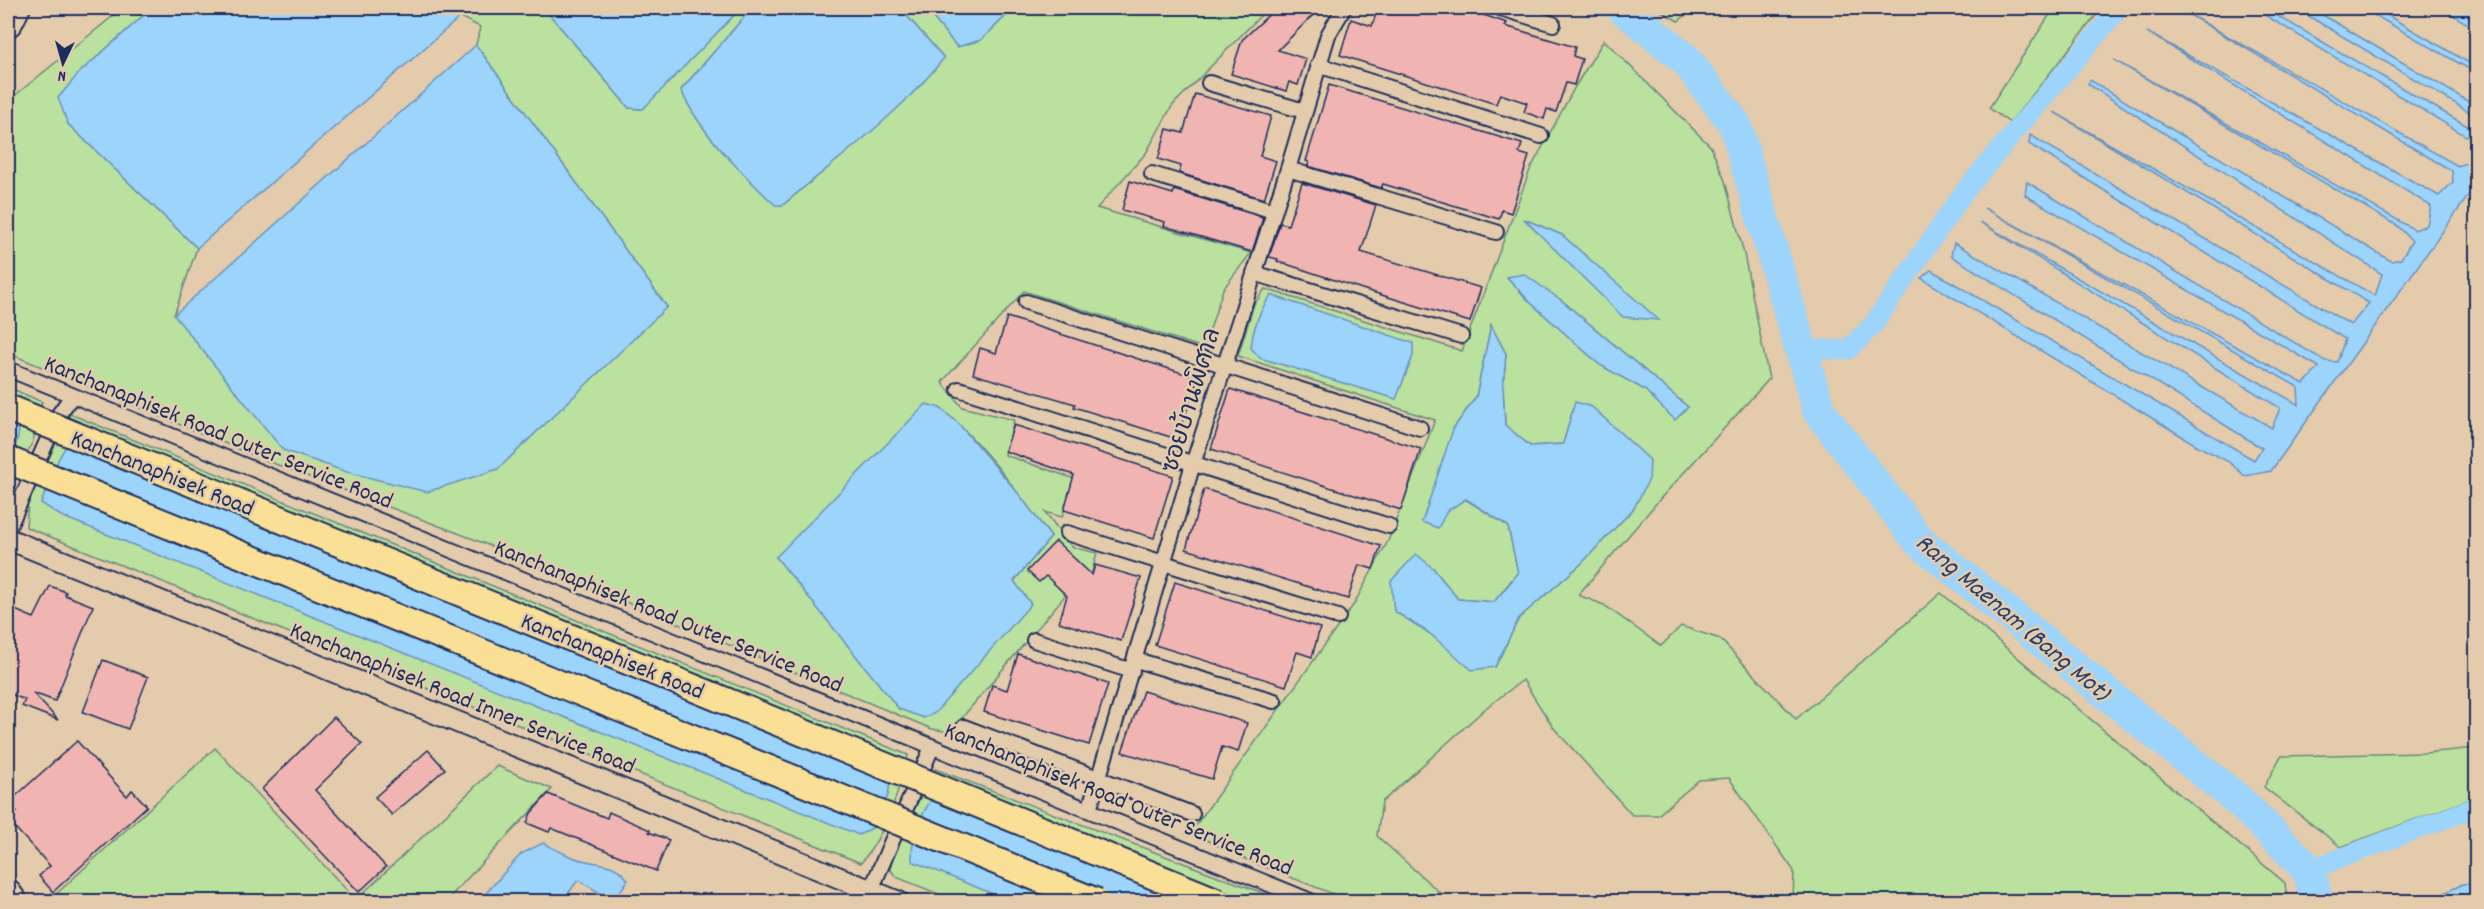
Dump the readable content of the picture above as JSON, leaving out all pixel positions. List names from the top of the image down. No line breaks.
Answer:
{"streets":{"highway":["Kanchanaphisek Road"],"main road":["Kanchanaphisek Road Inner Service Road"],"street":["ซอยบ้านพิศาล","Kanchanaphisek Road Outer Service Road"]},"crossings":[["ซอยบ้านพิศาล","Kanchanaphisek Road Outer Service Road"]],"water":["Rang Maenam (Bang Mot)"],"north":"bottom"}
